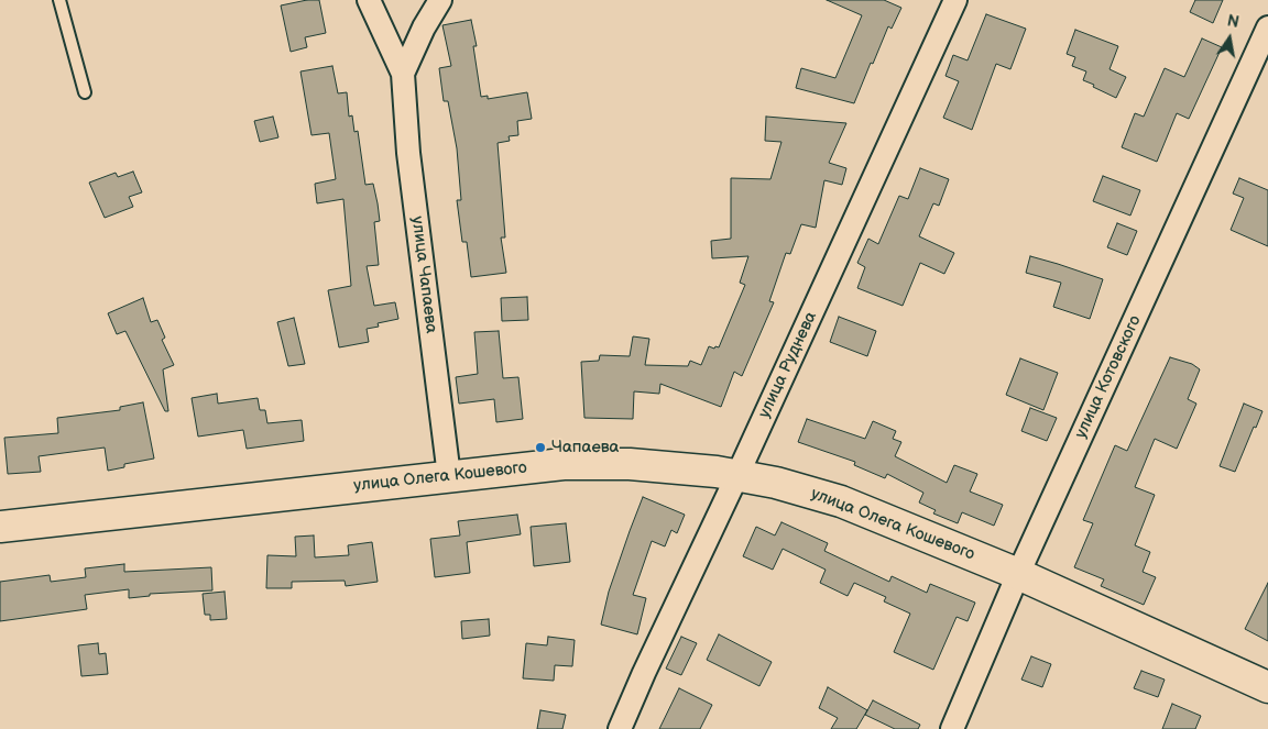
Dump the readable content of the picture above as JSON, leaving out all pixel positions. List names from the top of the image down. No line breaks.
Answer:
{"streets":{"street":["улица Чапаева","улица Руднева","улица Котовского","улица Олега Кошевого"]},"crossings":[["улица Чапаева","улица Олега Кошевого"],["улица Руднева","улица Олега Кошевого"],["улица Котовского","улица Олега Кошевого"]],"places":["Чапаева"],"north":"top"}
